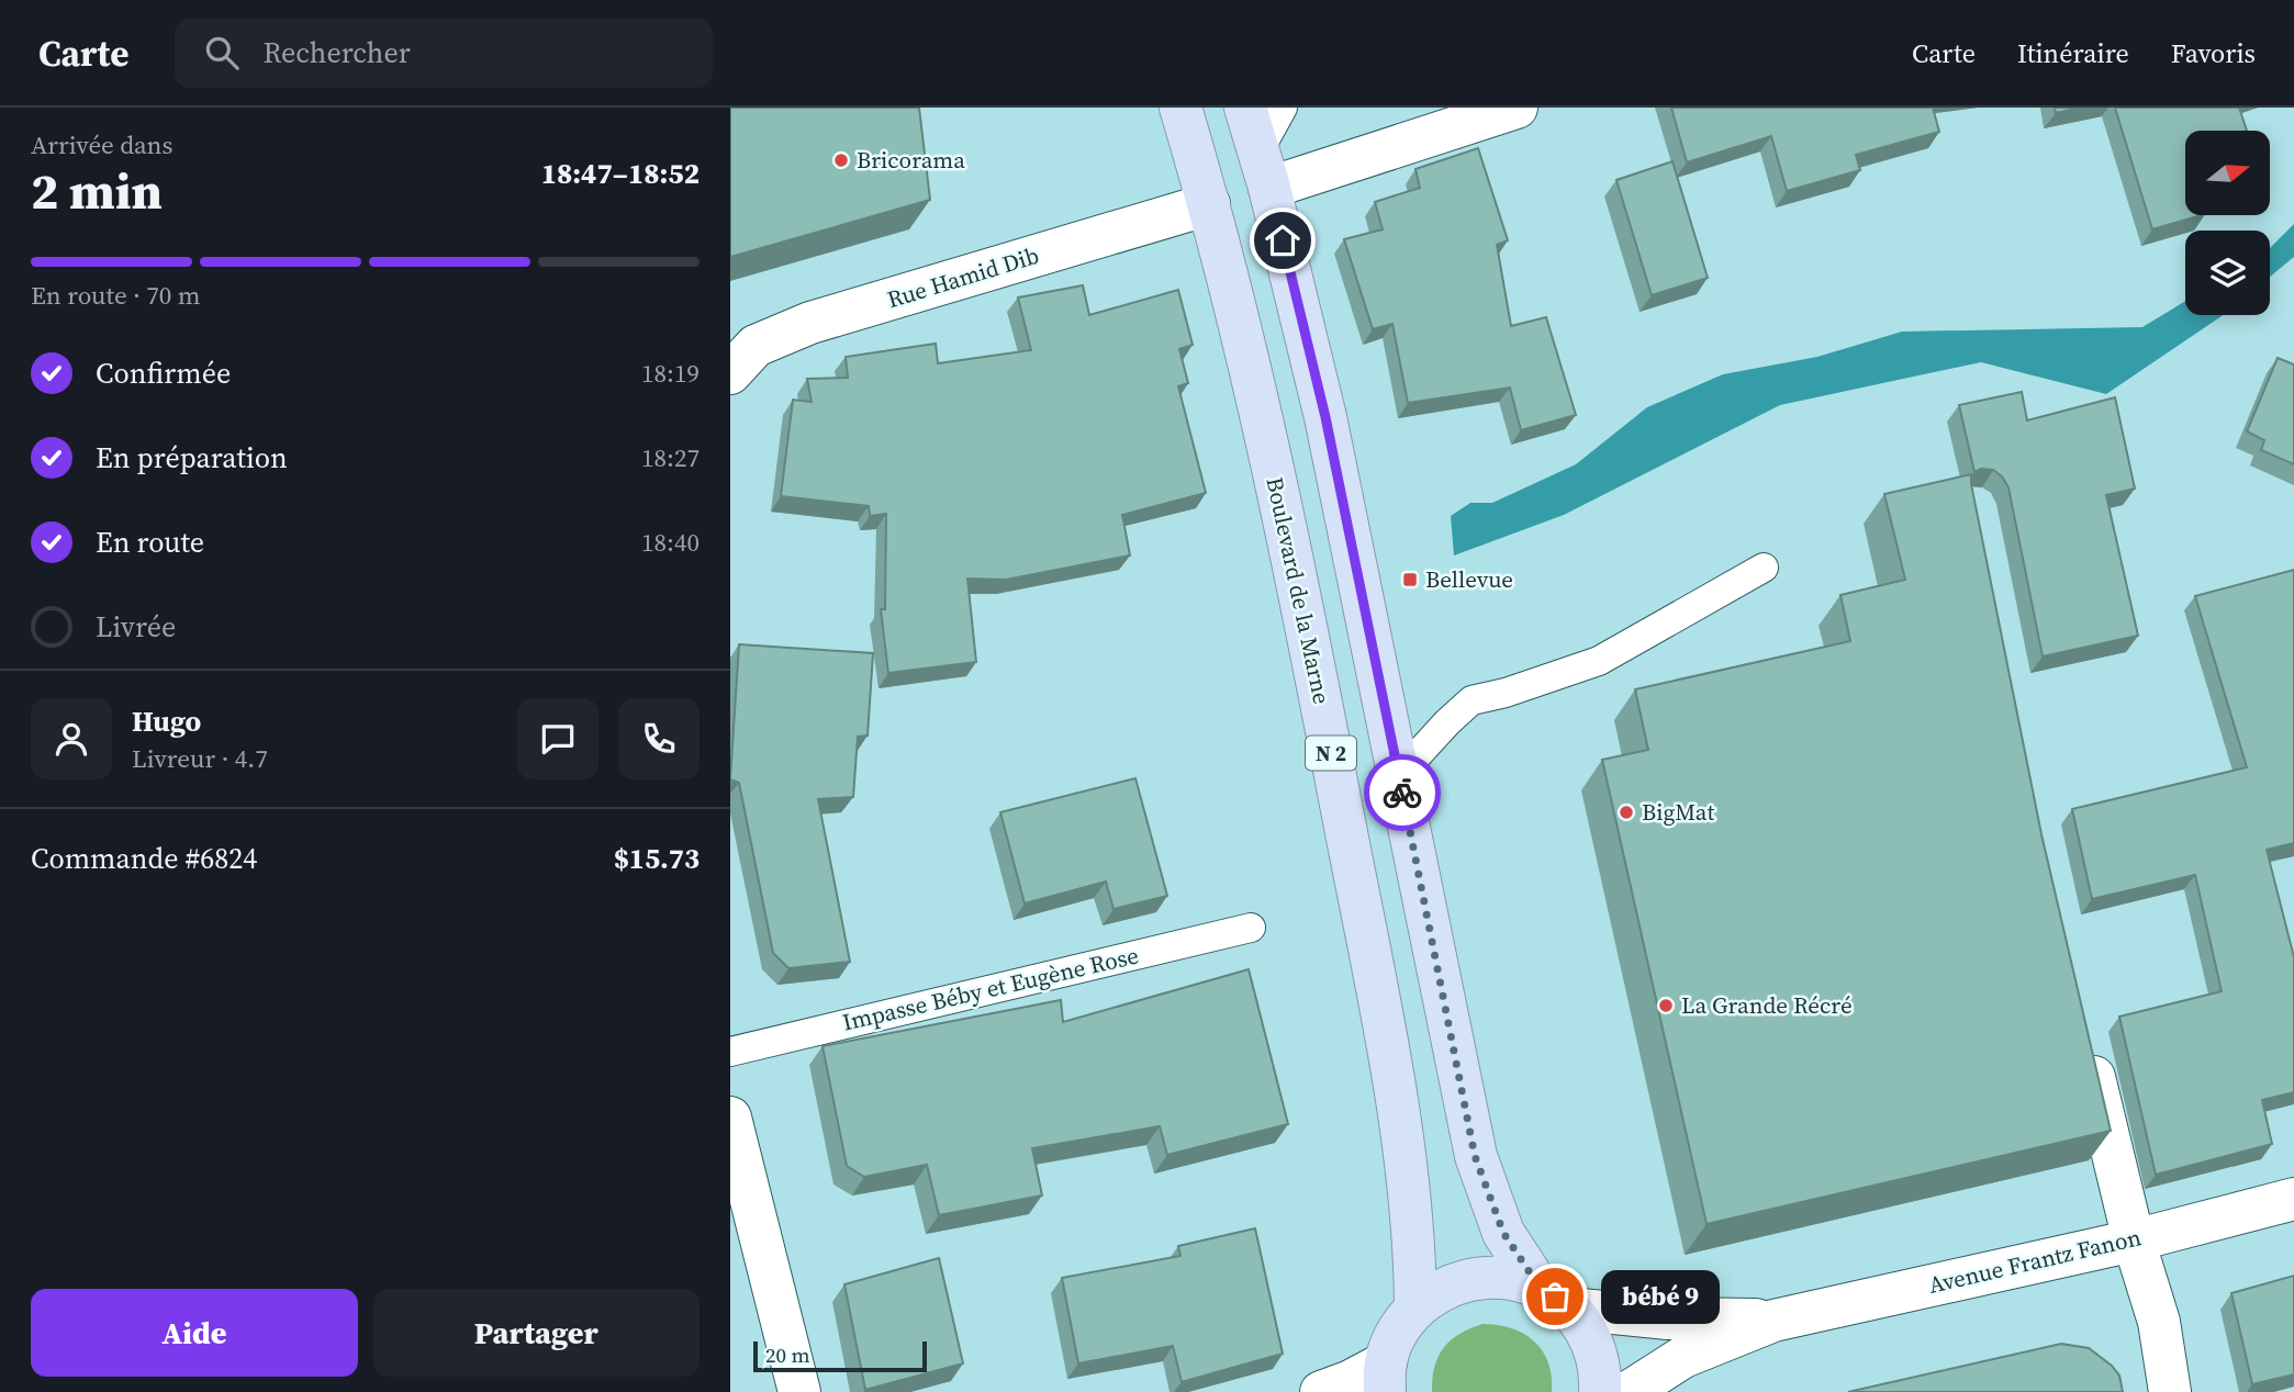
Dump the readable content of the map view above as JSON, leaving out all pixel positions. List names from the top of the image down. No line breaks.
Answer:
{"streets":{"main road":["Boulevard de la Marne","N 2"],"street":["Rue Hamid Dib","Avenue Frantz Fanon"],"lane":["Impasse Béby et Eugène Rose"]},"crossings":[["Rue Hamid Dib","Boulevard de la Marne"]],"places":{"other":["Bricorama","BigMat","La Grande Récré","bébé 9"],"transit":["Bellevue"]},"scale_bar":"20 m","north":"right","page":{"header":"Carte","search":"Rechercher","nav":["Carte","Itinéraire","Favoris"],"heading":["2 min","Arrivée dans","18:47–18:52"],"panel":["Hugo","Livreur · 4.7","Commande #6824","$15.73"],"bar":"En route · 70 m","list":[["Confirmée","18:19"],["En préparation","18:27"],["En route","18:40"],"Livrée"],"bubble":"bébé 9","buttons":["Aide","Partager"],"scale":"20 m"}}
